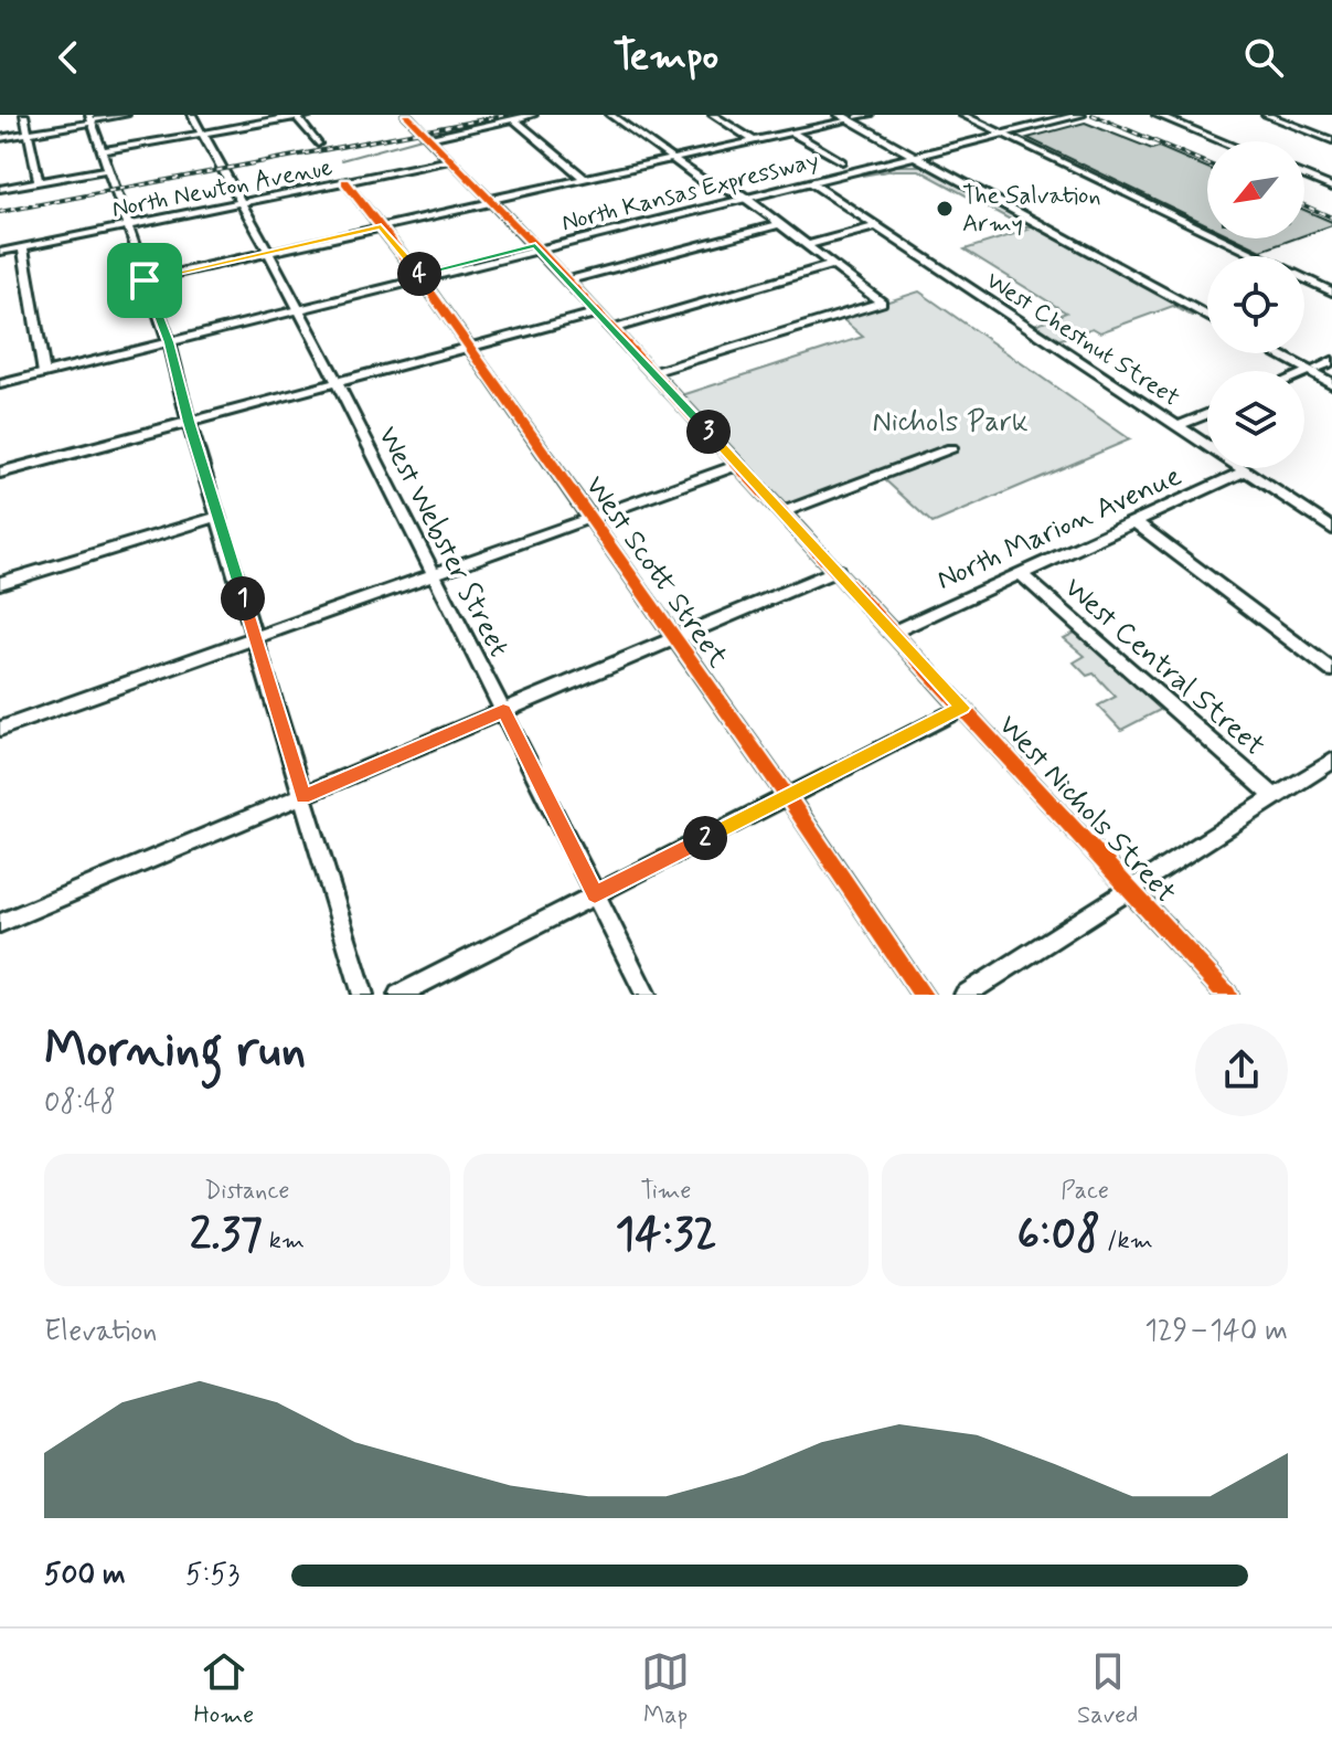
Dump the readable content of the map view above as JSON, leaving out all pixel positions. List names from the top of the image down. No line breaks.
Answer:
{"streets":{"main road":["North Kansas Expressway"],"street":["North Newton Avenue","West Chestnut Street","North Marion Avenue","West Webster Street","West Scott Street","West Central Street","West Nichols Street"]},"crossings":[["North Newton Avenue","West Webster Street"],["North Newton Avenue","West Scott Street"],["North Newton Avenue","West Nichols Street"],["North Kansas Expressway","West Chestnut Street"],["North Kansas Expressway","West Webster Street"],["North Kansas Expressway","West Scott Street"],["North Kansas Expressway","West Nichols Street"],["West Chestnut Street","North Marion Avenue"],["North Marion Avenue","West Central Street"],["North Marion Avenue","West Nichols Street"]],"parks":["Nichols Park"],"places":["The Salvation Army"],"north":"bottom left","page":{"header":"Tempo","pins":["4","3","1","2"],"heading":["Morning run","08:48"],"stats":[["Distance","2.37 km"],["Time","14:32"],["Pace","6:08 /km"]],"chart":["Elevation","129–140 m"],"list":[{"name":"500 m","note":"5:53"}],"tabs":["Home","Map","Saved"]}}
